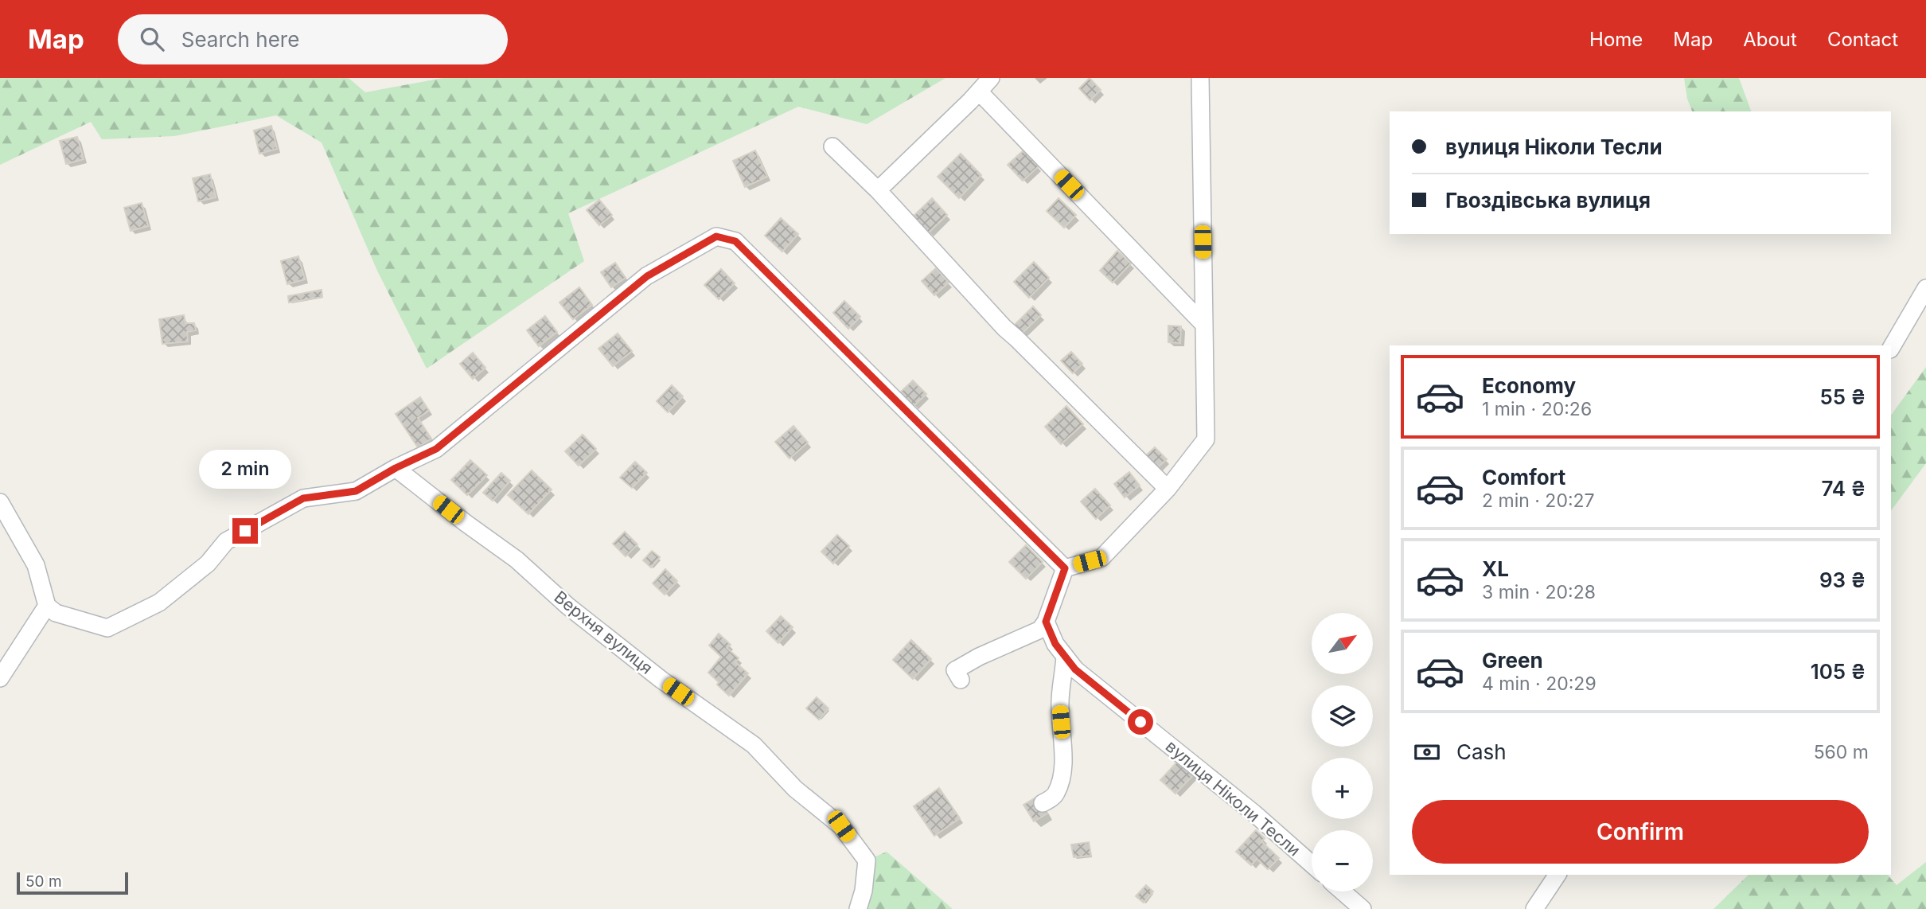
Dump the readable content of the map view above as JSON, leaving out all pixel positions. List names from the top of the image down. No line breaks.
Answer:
{"streets":{"street":["Верхня вулиця","вулиця Ніколи Тесли"]},"scale_bar":"50 m","north":"top right","page":{"header":"Map","search":"Search here","nav":["Home","Map","About","Contact"],"banner":["вулиця Ніколи Тесли","Гвоздівська вулиця"],"list":[{"name":"Economy","note":"1 min · 20:26","value":"55 ₴"},{"name":"Comfort","note":"2 min · 20:27","value":"74 ₴"},{"name":"XL","note":"3 min · 20:28","value":"93 ₴"},{"name":"Green","note":"4 min · 20:29","value":"105 ₴"}],"bubble":"2 min","map_buttons":["+","−"],"pay":["Cash","560 m"],"buttons":"Confirm","scale":"50 m"}}
